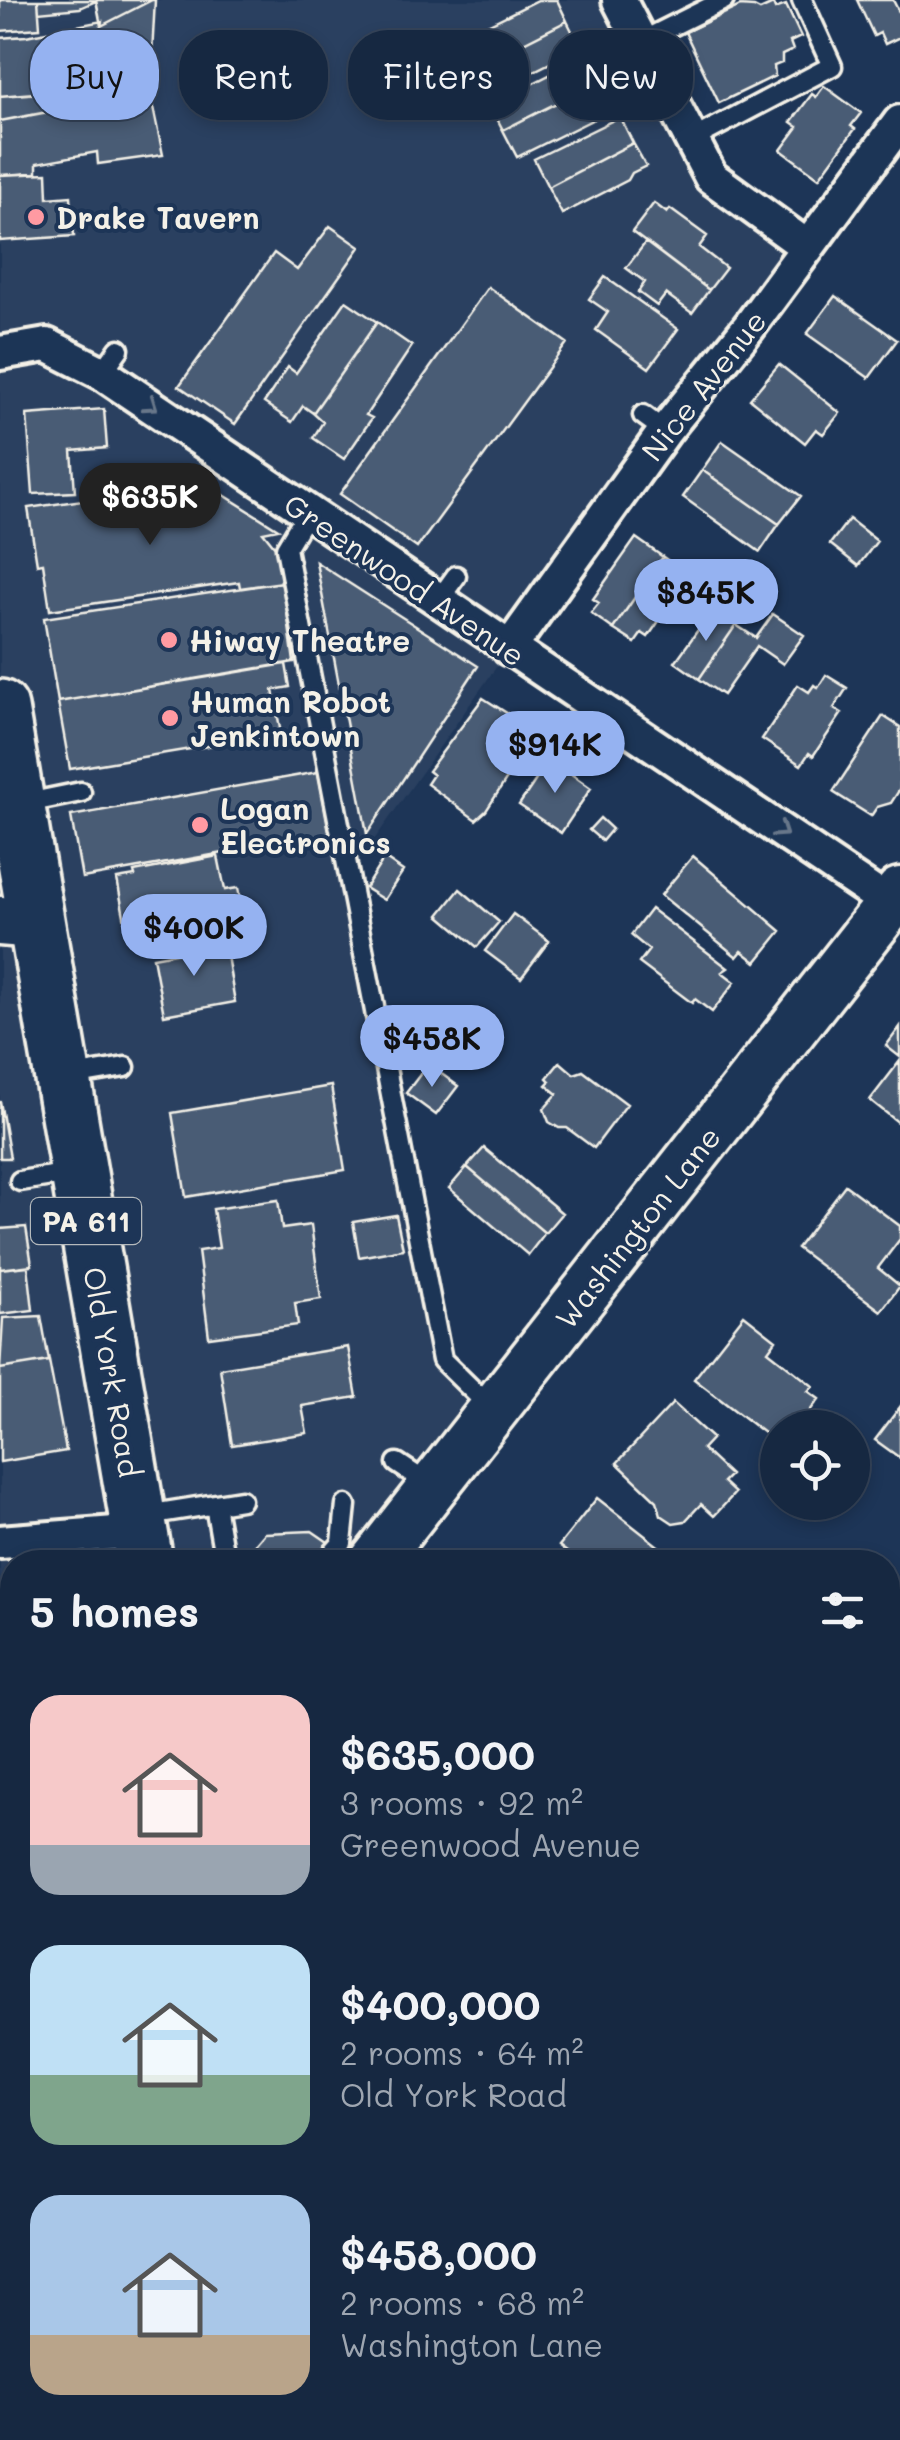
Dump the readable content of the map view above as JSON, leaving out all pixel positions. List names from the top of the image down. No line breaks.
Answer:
{"streets":{"highway":["PA 611","Old York Road"],"main road":["Washington Lane"],"street":["Nice Avenue","Greenwood Avenue"]},"crossings":[["Nice Avenue","Greenwood Avenue"],["Greenwood Avenue","Washington Lane"]],"one_way":["Greenwood Avenue"],"places":["Drake Tavern","Hiway Theatre","Human Robot Jenkintown","Logan Electronics"],"page":{"chip":["Buy","Rent","Filters","New"],"price":["$635K","$845K","$914K","$400K","$458K"],"heading":"5 homes","list":[{"name":"$635,000","note":"3 rooms · 92 m² · Greenwood Avenue"},{"name":"$400,000","note":"2 rooms · 64 m² · Old York Road"},{"name":"$458,000","note":"2 rooms · 68 m² · Washington Lane"}]}}
